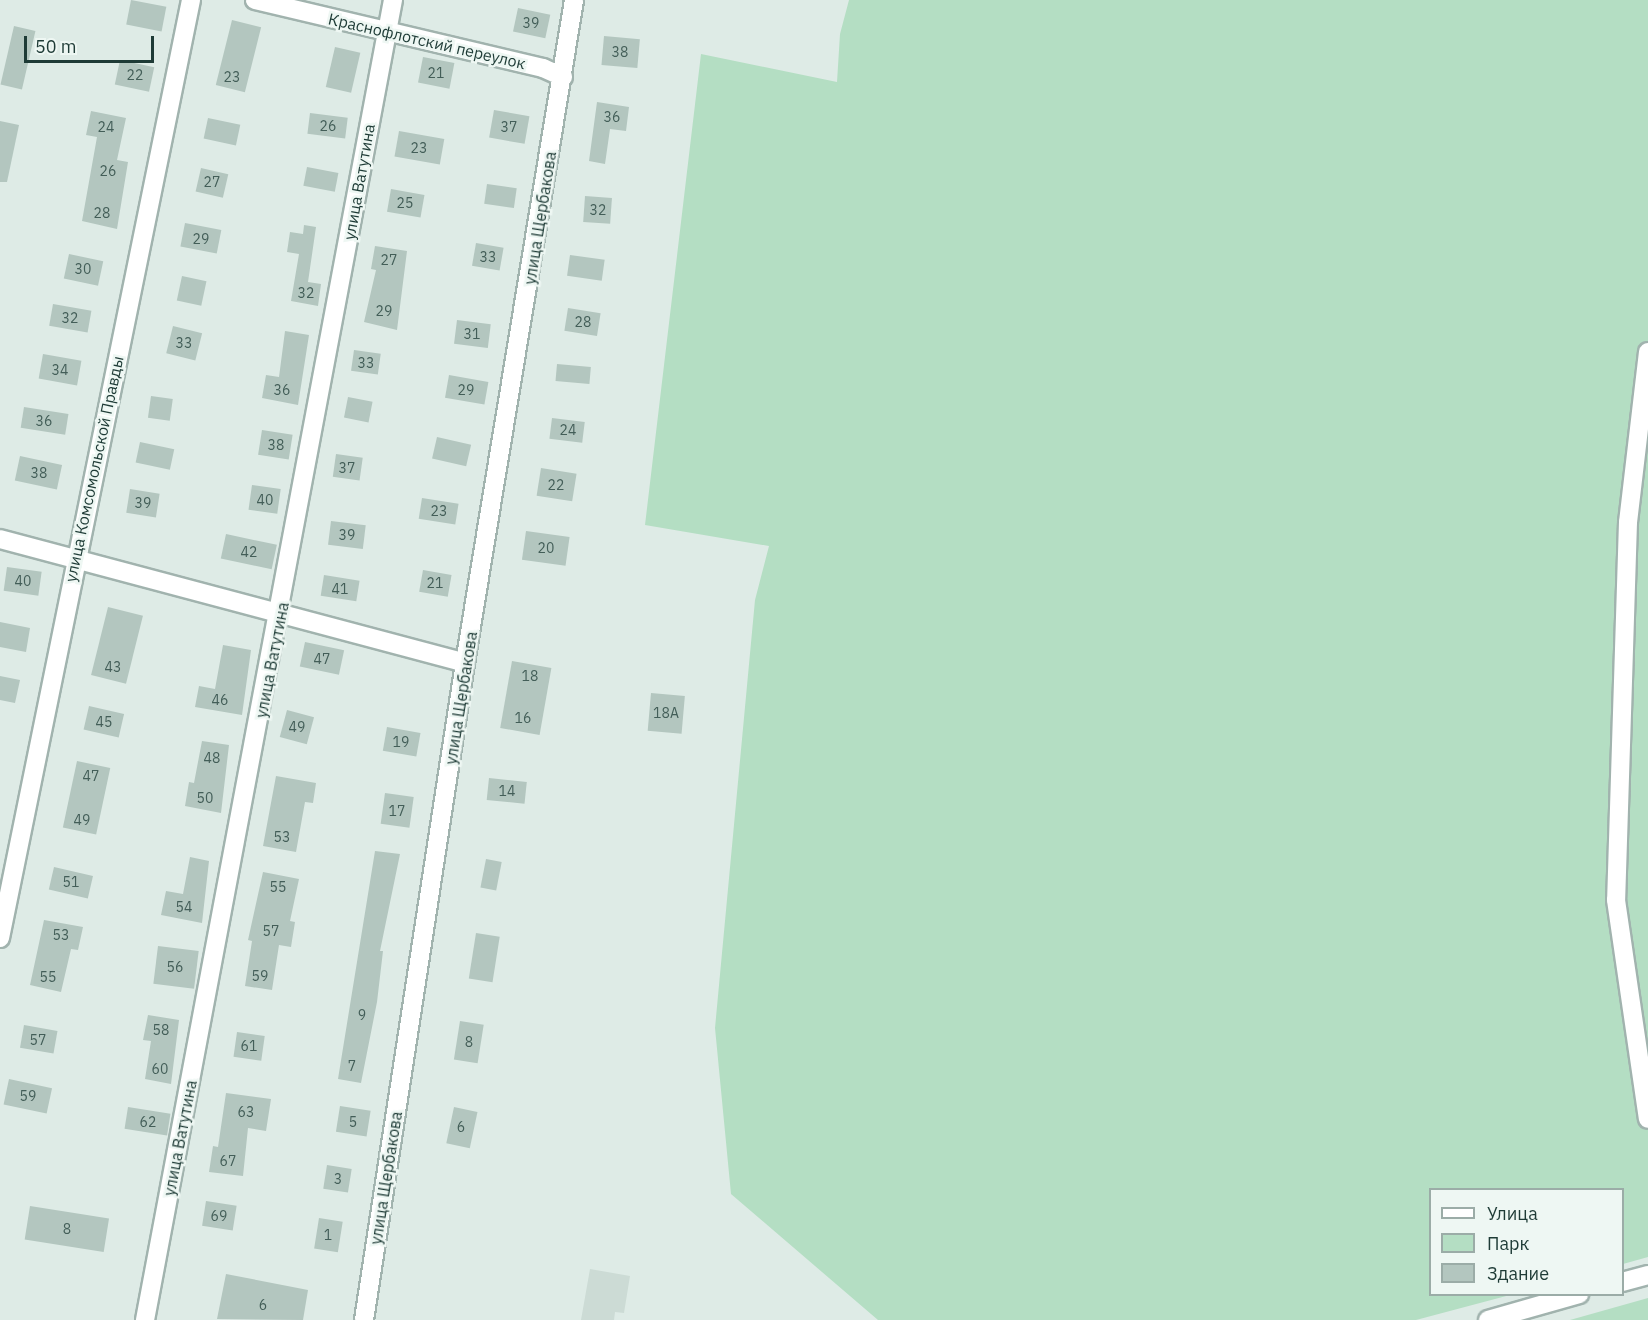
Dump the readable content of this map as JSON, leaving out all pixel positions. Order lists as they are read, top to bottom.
{
  "streets": {
    "street": [
      "Краснофлотский переулок",
      "улица Ватутина",
      "улица Щербакова",
      "улица Комсомольской Правды"
    ]
  },
  "crossings": [
    ["Краснофлотский переулок", "улица Ватутина"],
    ["Краснофлотский переулок", "улица Щербакова"]
  ],
  "house_numbers": [
    "39",
    "38",
    "21",
    "22",
    "23",
    "36",
    "26",
    "24",
    "37",
    "23",
    "26",
    "27",
    "25",
    "32",
    "28",
    "29",
    "33",
    "27",
    "30",
    "32",
    "29",
    "32",
    "28",
    "31",
    "33",
    "33",
    "34",
    "36",
    "29",
    "36",
    "24",
    "38",
    "37",
    "38",
    "22",
    "40",
    "39",
    "23",
    "39",
    "20",
    "42",
    "40",
    "21",
    "41",
    "47",
    "43",
    "18",
    "46",
    "18А",
    "16",
    "45",
    "49",
    "19",
    "48",
    "47",
    "14",
    "50",
    "17",
    "49",
    "53",
    "51",
    "55",
    "54",
    "57",
    "53",
    "56",
    "59",
    "55",
    "9",
    "58",
    "57",
    "8",
    "61",
    "7",
    "60",
    "59",
    "63",
    "62",
    "5",
    "6",
    "67",
    "3",
    "69",
    "8",
    "1",
    "6"
  ],
  "legend": ["Улица", "Парк", "Здание"],
  "scale_bar": "50 m"
}
